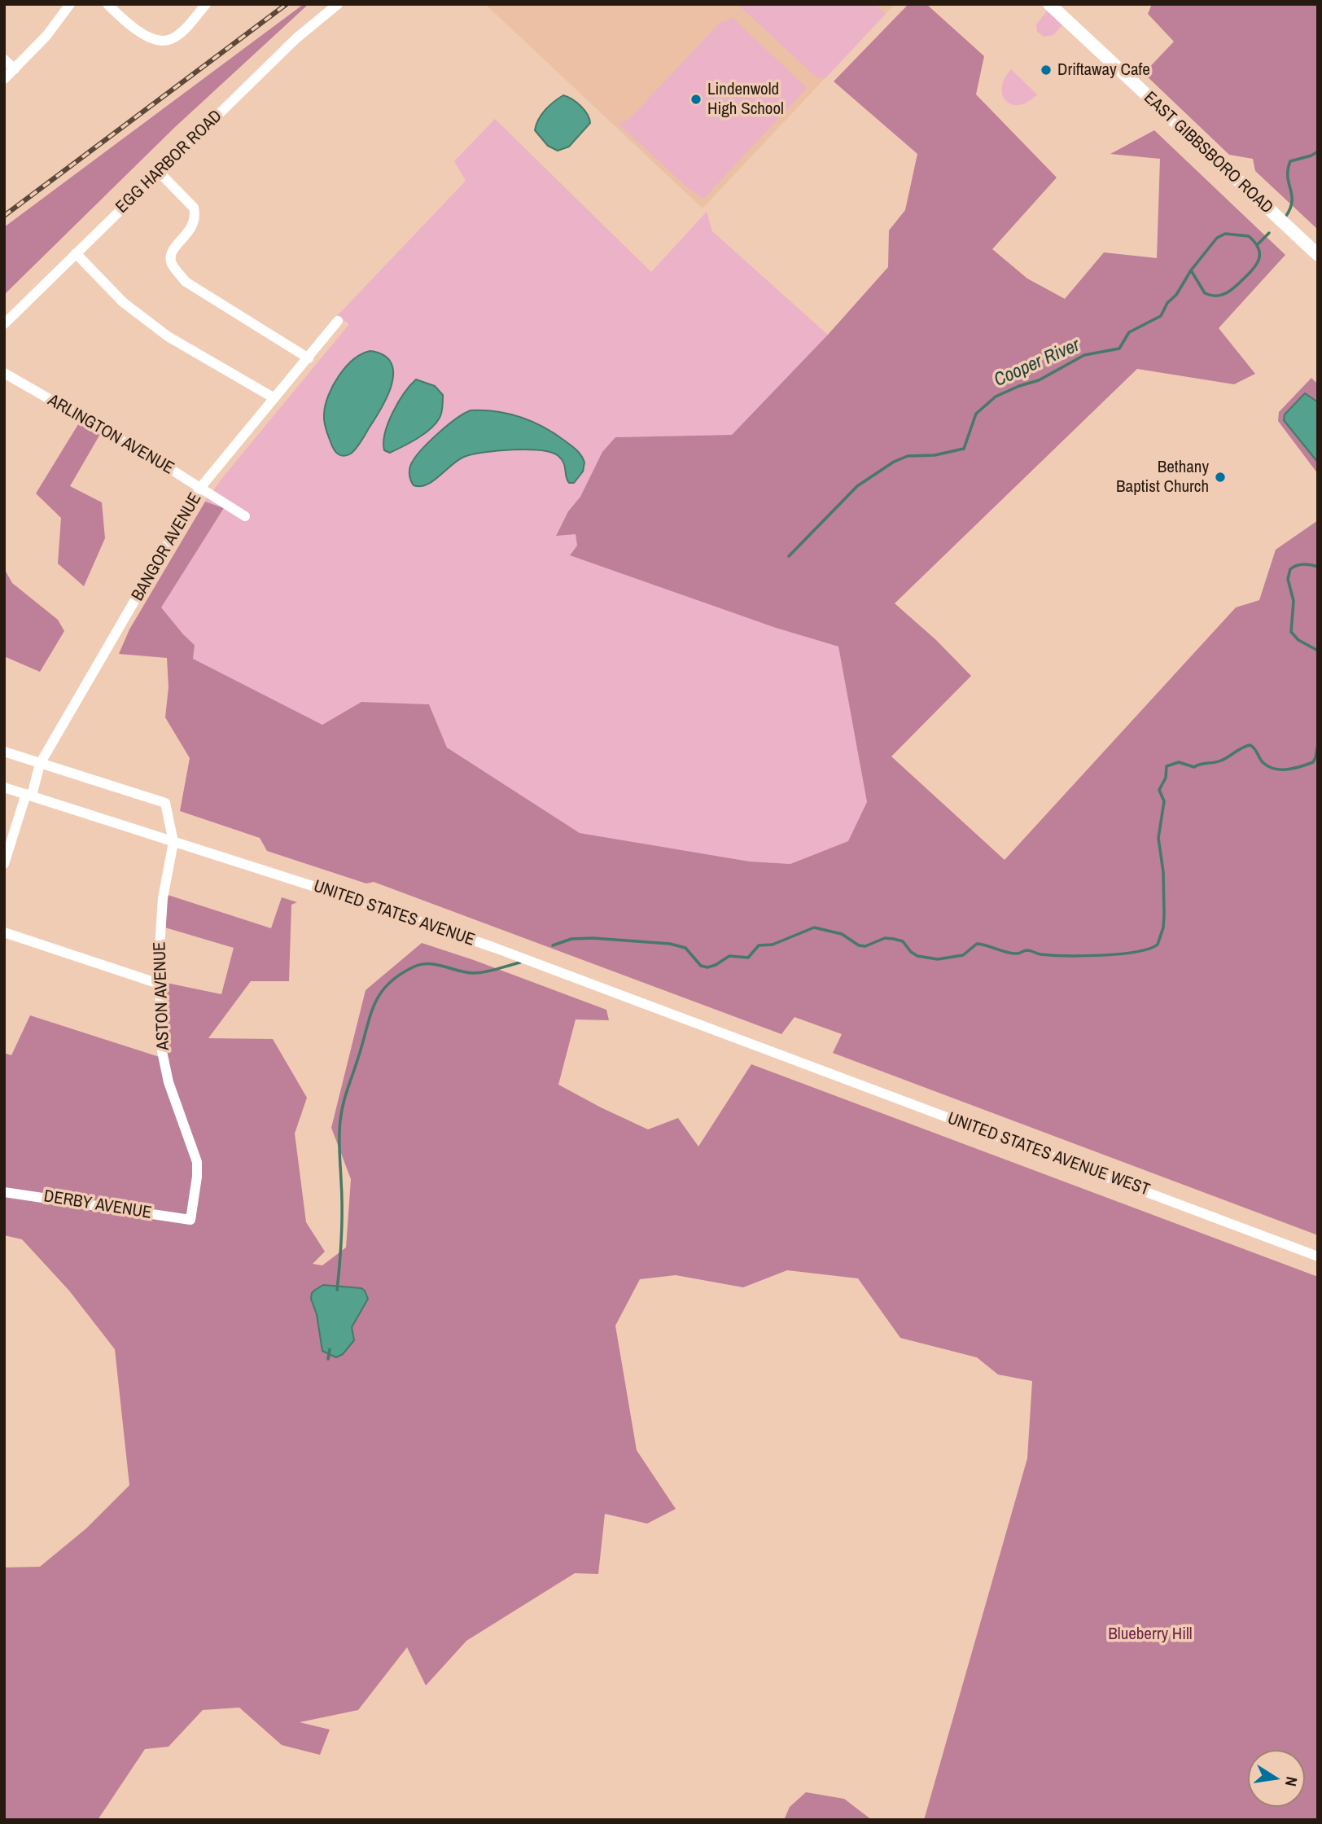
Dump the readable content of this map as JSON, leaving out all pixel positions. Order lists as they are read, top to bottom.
{
  "streets": {
    "main road": ["EAST GIBBSBORO ROAD"],
    "street": [
      "EGG HARBOR ROAD",
      "ARLINGTON AVENUE",
      "BANGOR AVENUE",
      "UNITED STATES AVENUE",
      "ASTON AVENUE",
      "UNITED STATES AVENUE WEST",
      "DERBY AVENUE"
    ]
  },
  "crossings": [
    ["ARLINGTON AVENUE", "BANGOR AVENUE"],
    ["BANGOR AVENUE", "UNITED STATES AVENUE"],
    ["BANGOR AVENUE", "ASTON AVENUE"],
    ["UNITED STATES AVENUE", "ASTON AVENUE"],
    ["UNITED STATES AVENUE", "UNITED STATES AVENUE WEST"],
    ["ASTON AVENUE", "DERBY AVENUE"]
  ],
  "water": ["Cooper River"],
  "parks": ["Blueberry Hill"],
  "places": ["Driftaway Cafe", "Lindenwold High School", "Bethany Baptist Church"],
  "north": "right"
}
